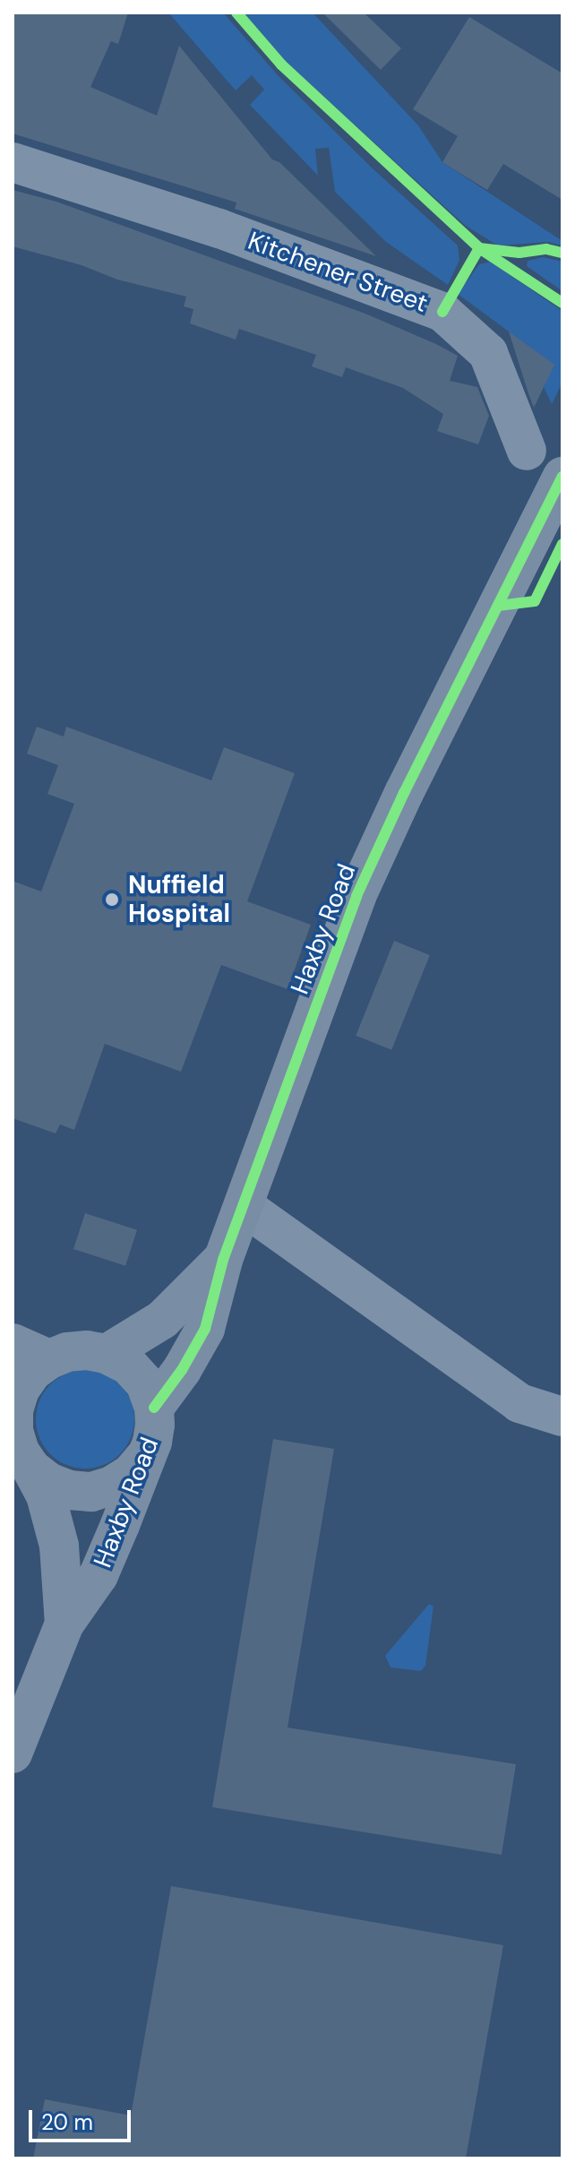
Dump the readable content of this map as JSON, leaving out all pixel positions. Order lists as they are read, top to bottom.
{
  "streets": {
    "street": ["Kitchener Street", "Haxby Road"]
  },
  "places": ["Nuffield Hospital"],
  "scale_bar": "20 m"
}
